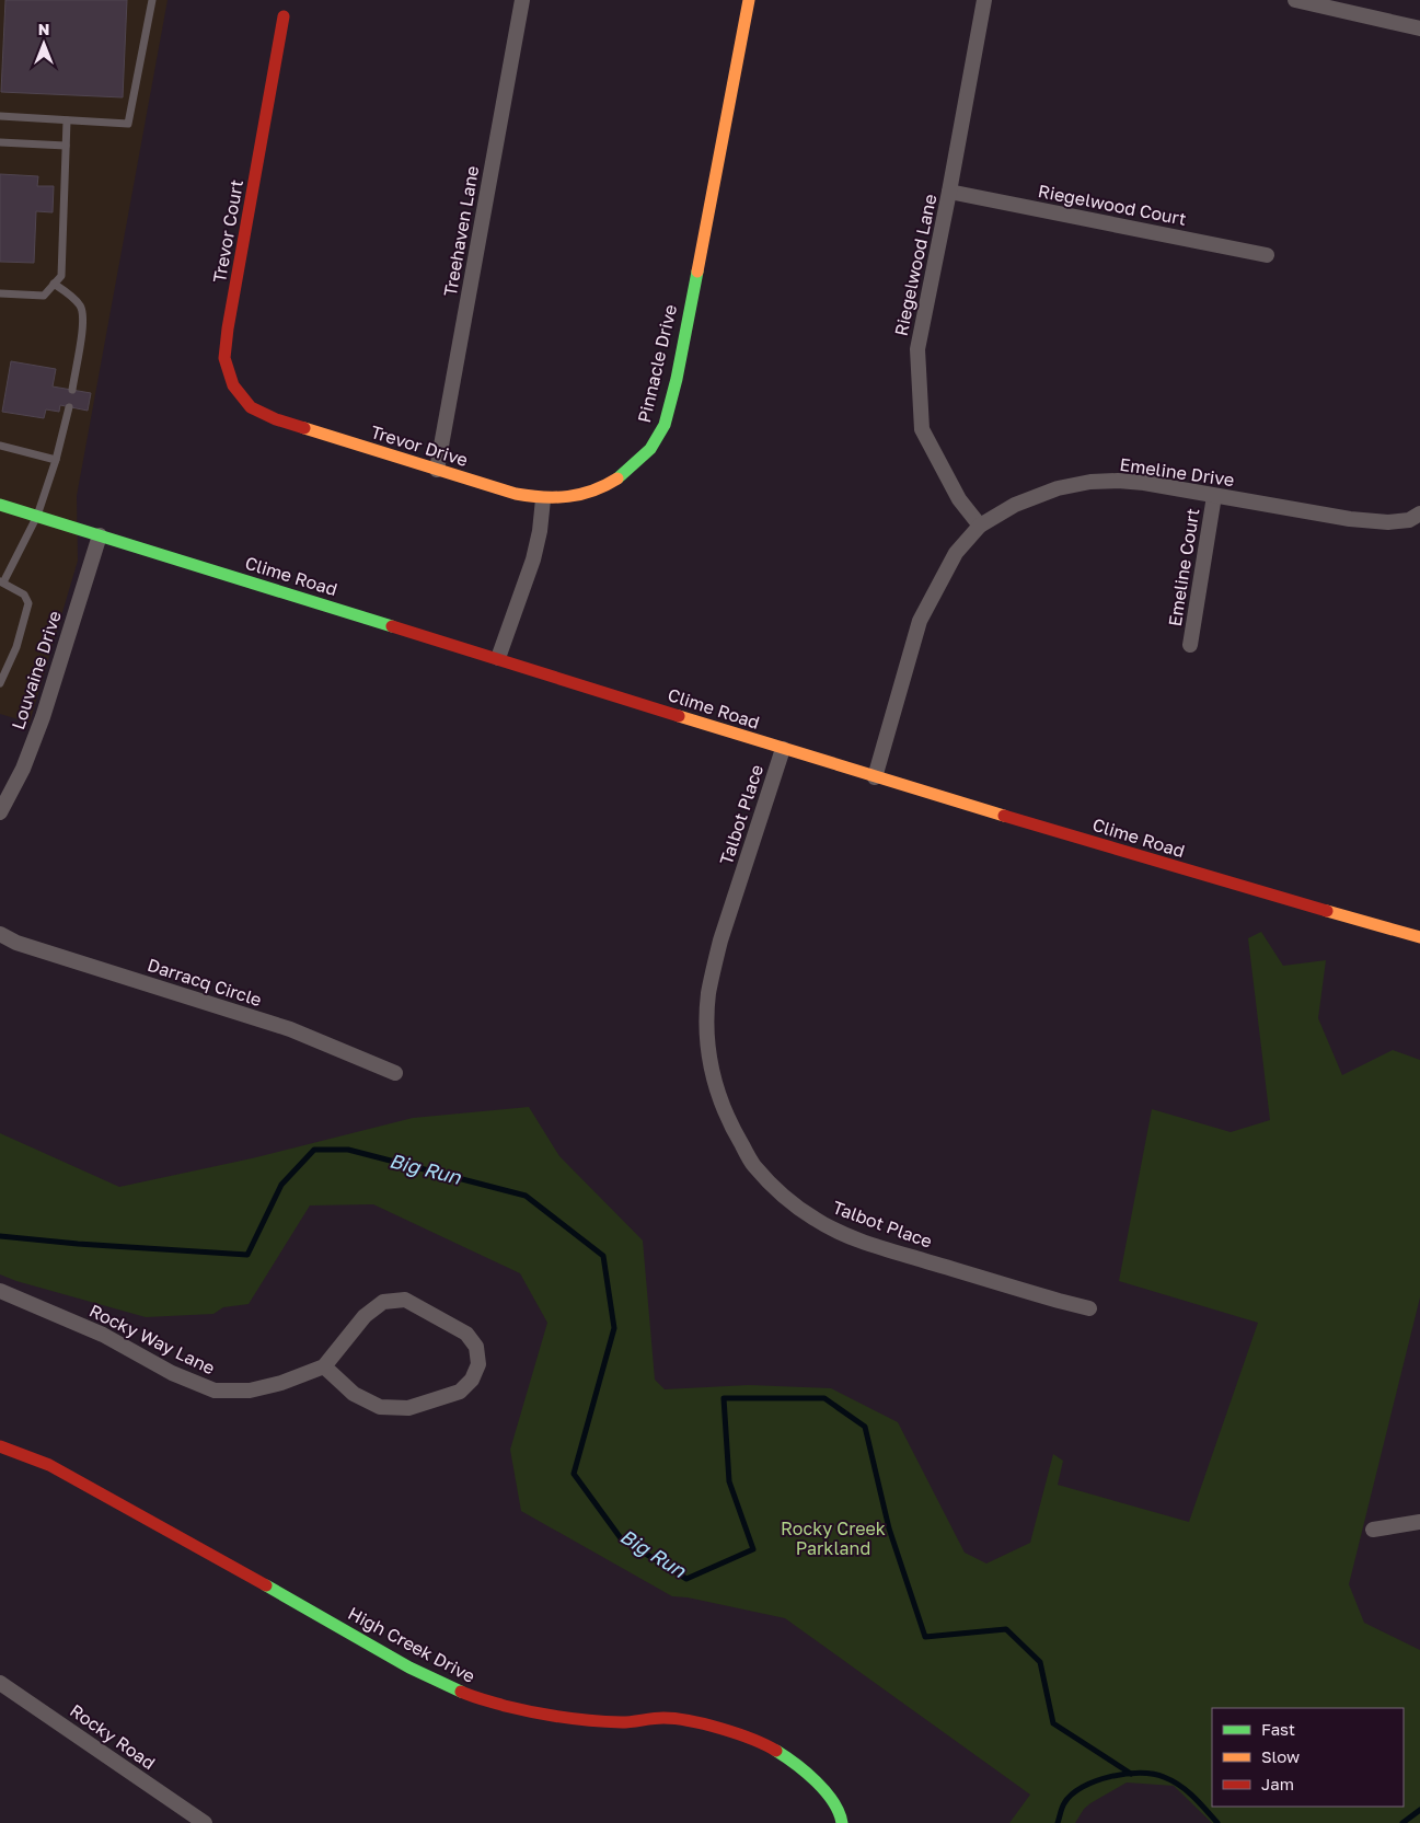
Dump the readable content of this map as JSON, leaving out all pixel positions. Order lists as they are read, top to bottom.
{
  "streets": {
    "street": [
      "Riegelwood Court",
      "Trevor Court",
      "Treehaven Lane",
      "Riegelwood Lane",
      "Pinnacle Drive",
      "Trevor Drive",
      "Emeline Drive",
      "Emeline Court",
      "Clime Road",
      "Louvaine Drive",
      "Talbot Place",
      "Darracq Circle",
      "Rocky Way Lane",
      "High Creek Drive",
      "Rocky Road"
    ]
  },
  "crossings": [
    ["Riegelwood Court", "Riegelwood Lane"],
    ["Trevor Court", "Trevor Drive"],
    ["Treehaven Lane", "Trevor Drive"],
    ["Riegelwood Lane", "Emeline Drive"],
    ["Pinnacle Drive", "Trevor Drive"],
    ["Emeline Drive", "Emeline Court"],
    ["Emeline Drive", "Clime Road"],
    ["Clime Road", "Louvaine Drive"],
    ["Clime Road", "Talbot Place"]
  ],
  "water": ["Big Run"],
  "parks": ["Rocky Creek Parkland"],
  "legend": ["Fast", "Slow", "Jam"],
  "north": "top"
}
